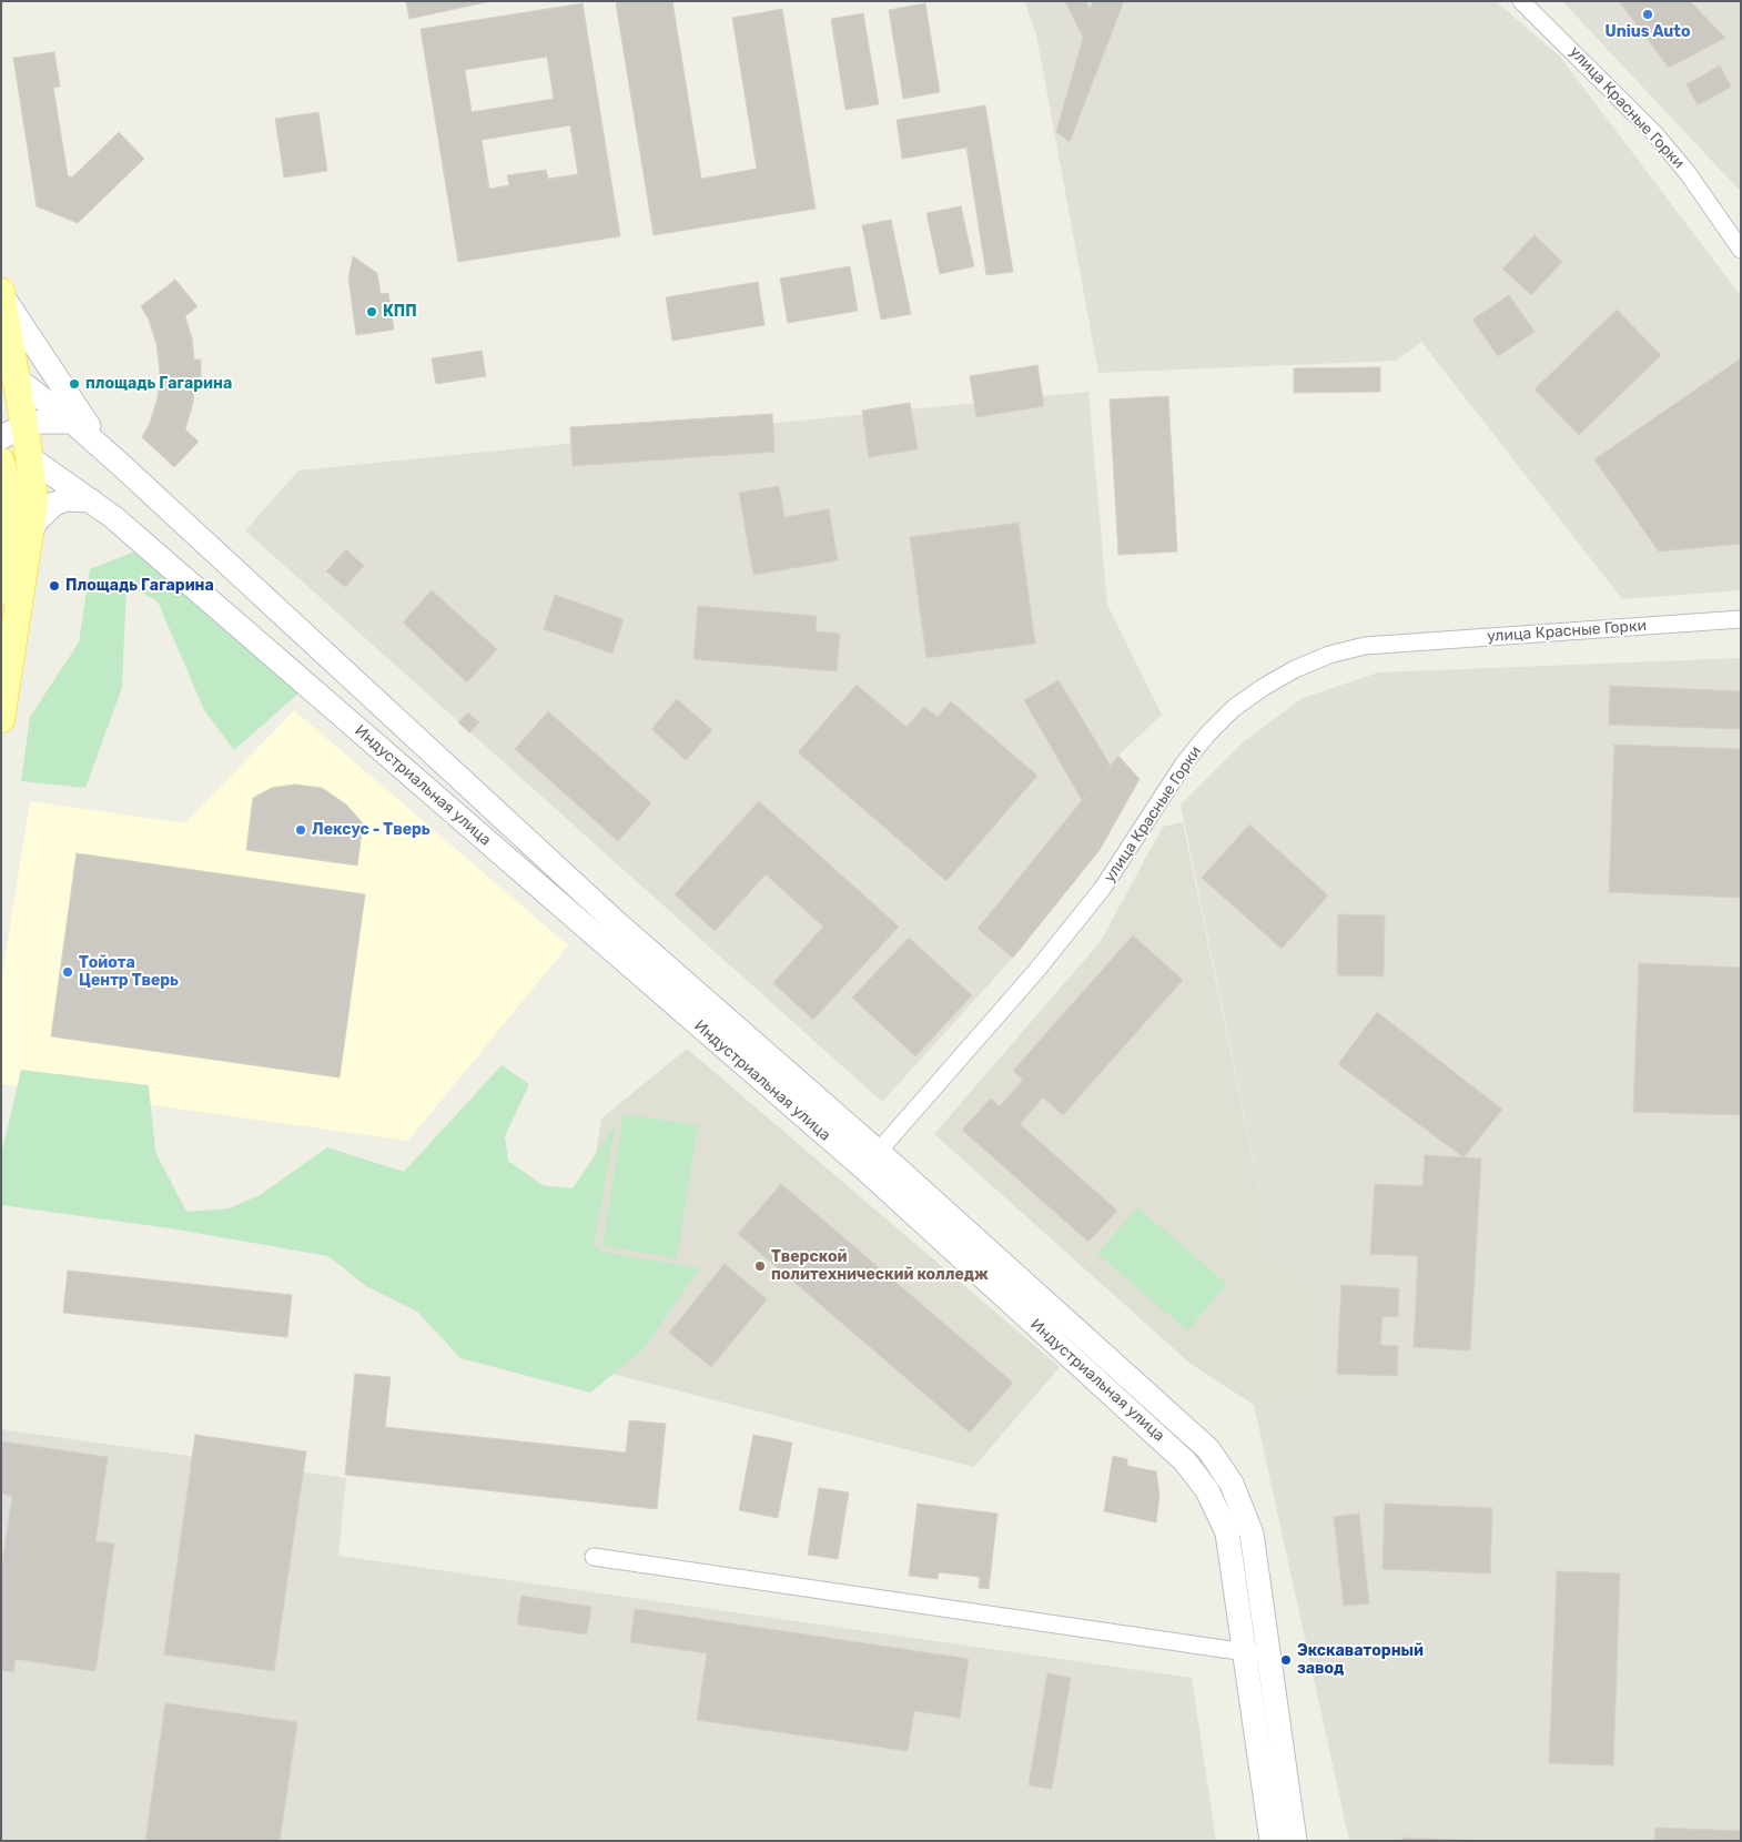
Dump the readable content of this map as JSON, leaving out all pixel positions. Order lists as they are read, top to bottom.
{
  "streets": {
    "street": ["улица Красные Горки", "Индустриальная улица"]
  },
  "crossings": [
    ["улица Красные Горки", "Индустриальная улица"]
  ],
  "places": [
    "Unius Auto",
    "КПП",
    "площадь Гагарина",
    "Площадь Гагарина",
    "Лексус - Тверь",
    "Тойота Центр Тверь",
    "Тверской политехнический колледж",
    "Экскаваторный завод"
  ]
}
